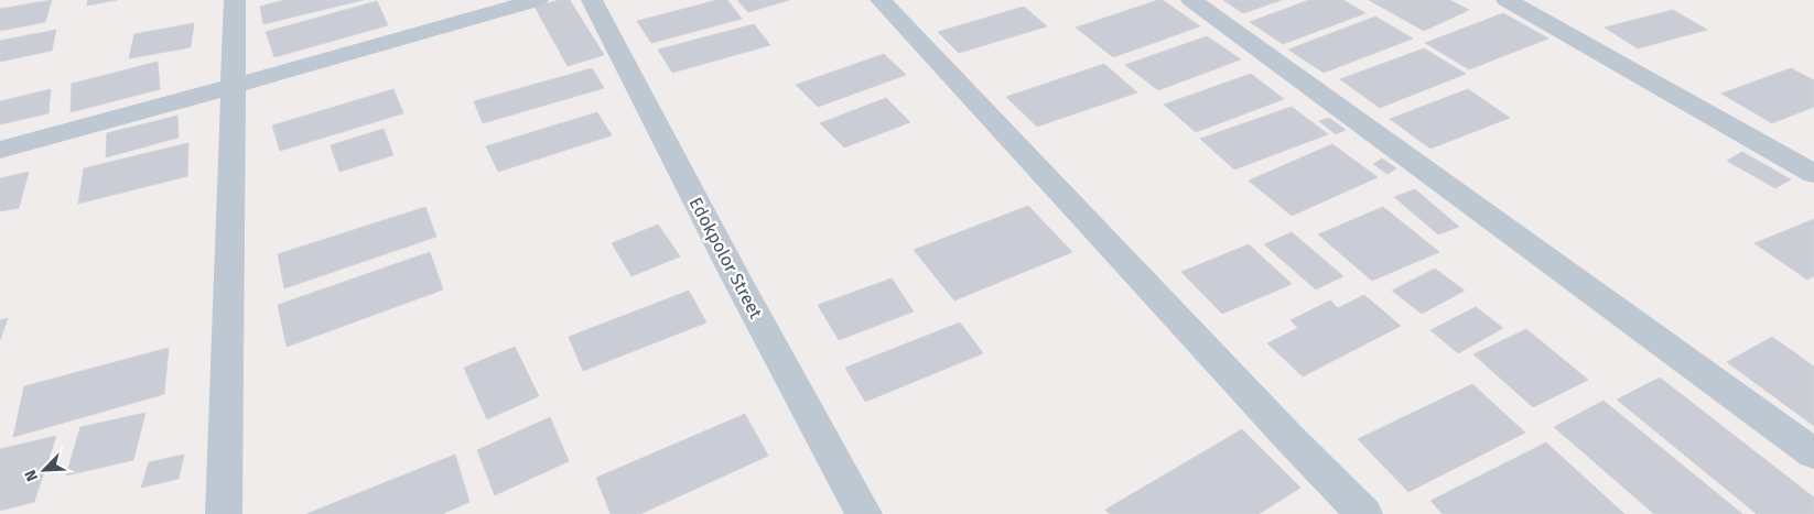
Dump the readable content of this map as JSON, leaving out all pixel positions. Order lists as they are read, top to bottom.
{
  "streets": {
    "street": ["Edokpolor Street"]
  },
  "north": "bottom left"
}
